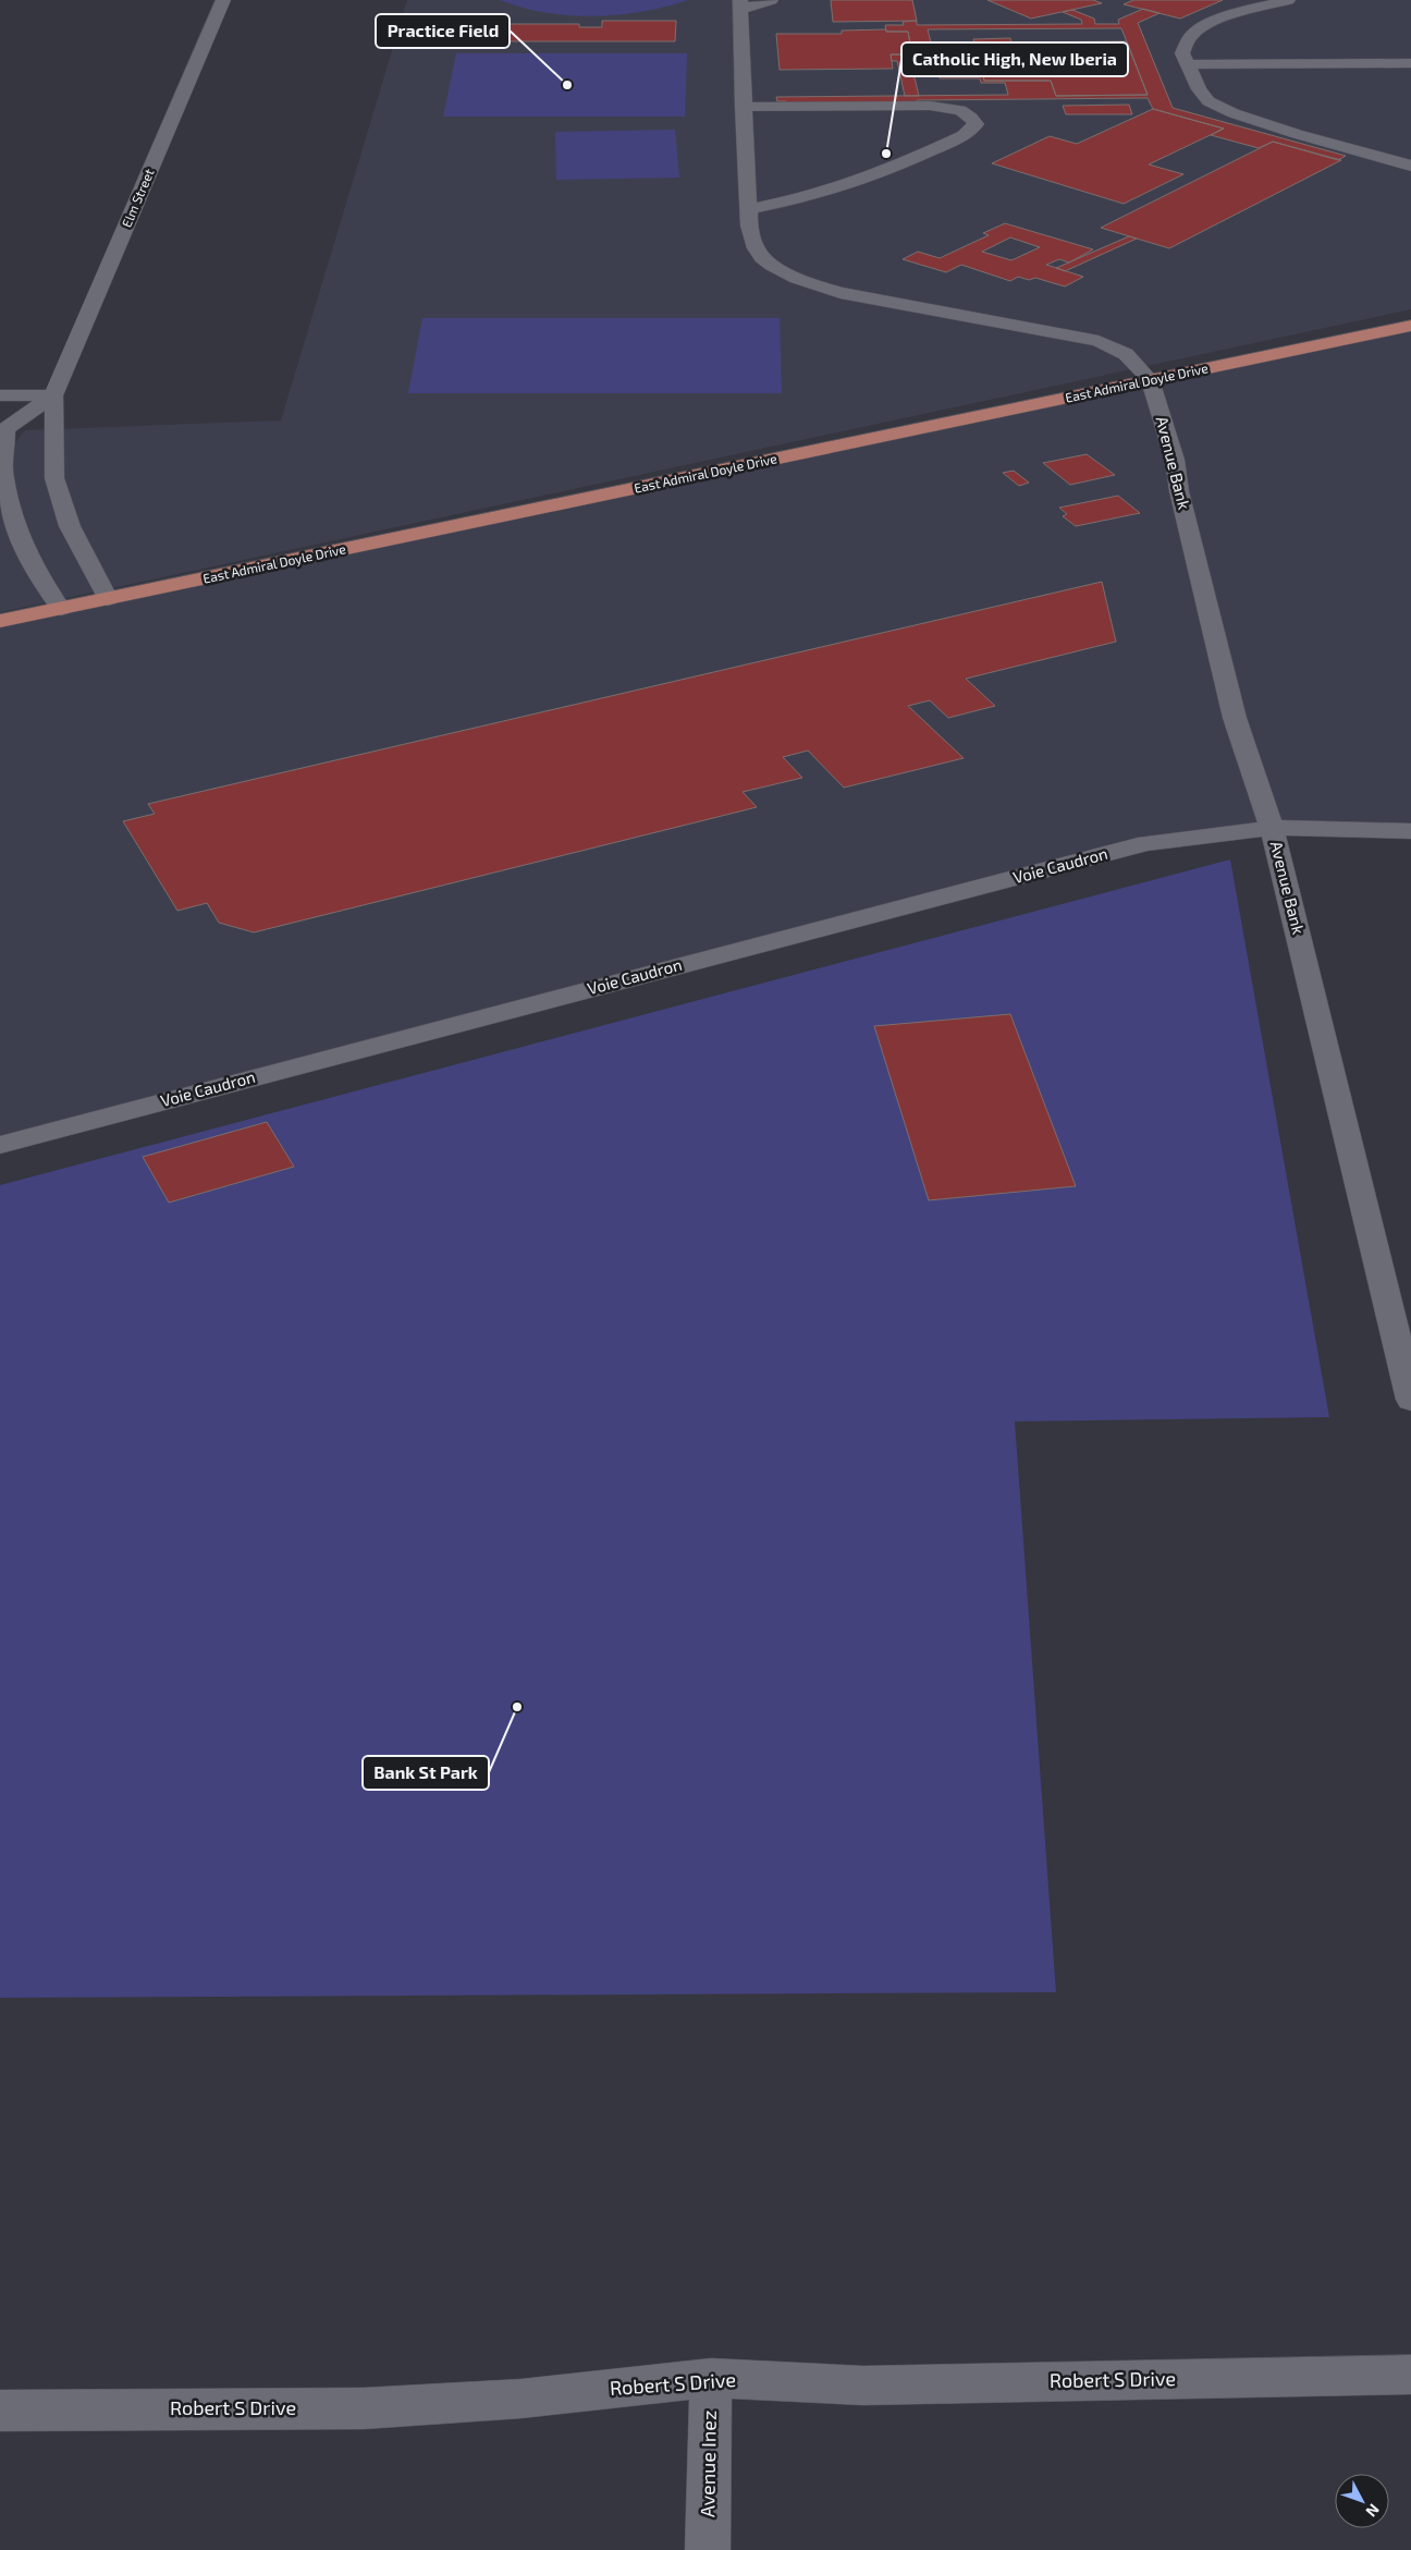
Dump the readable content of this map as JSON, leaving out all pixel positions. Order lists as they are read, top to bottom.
{
  "streets": {
    "main road": ["East Admiral Doyle Drive"],
    "street": [
      "Elm Street",
      "Avenue Bank",
      "Voie Caudron",
      "Robert S Drive",
      "Avenue Inez"
    ]
  },
  "crossings": [
    ["Elm Street", "East Admiral Doyle Drive"],
    ["East Admiral Doyle Drive", "Avenue Bank"],
    ["Avenue Bank", "Voie Caudron"],
    ["Robert S Drive", "Avenue Inez"]
  ],
  "places": ["Practice Field", "Catholic High, New Iberia", "Bank St Park"],
  "north": "bottom right"
}
